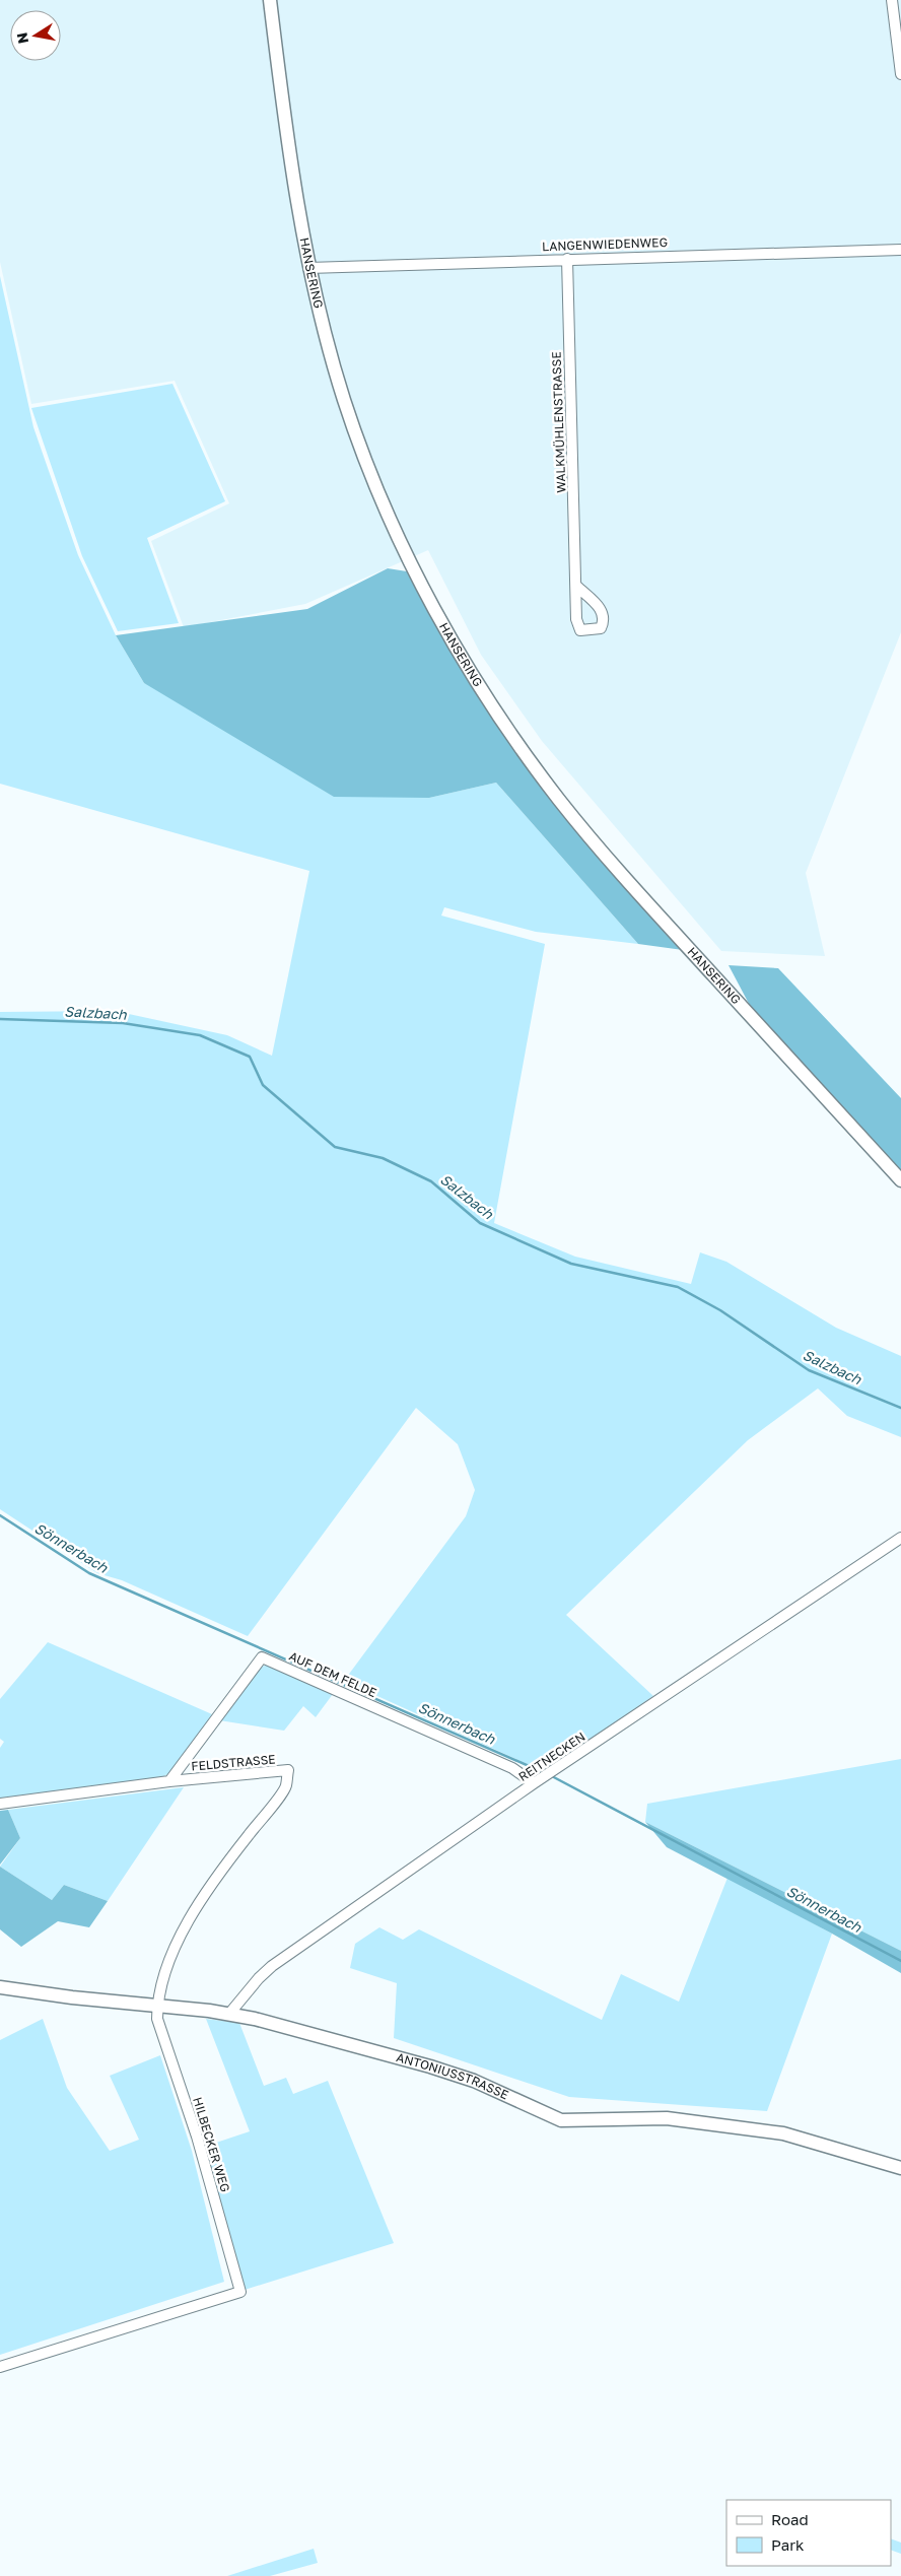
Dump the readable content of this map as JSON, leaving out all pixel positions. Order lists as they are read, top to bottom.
{
  "streets": {
    "street": [
      "LANGENWIEDENWEG",
      "HANSERING",
      "WALKMÜHLENSTRASSE",
      "AUF DEM FELDE",
      "REITNECKEN",
      "FELDSTRASSE",
      "ANTONIUSSTRASSE",
      "HILBECKER WEG"
    ]
  },
  "crossings": [
    ["LANGENWIEDENWEG", "HANSERING"],
    ["LANGENWIEDENWEG", "WALKMÜHLENSTRASSE"],
    ["AUF DEM FELDE", "REITNECKEN"],
    ["AUF DEM FELDE", "FELDSTRASSE"],
    ["REITNECKEN", "ANTONIUSSTRASSE"],
    ["FELDSTRASSE", "ANTONIUSSTRASSE"],
    ["FELDSTRASSE", "HILBECKER WEG"],
    ["ANTONIUSSTRASSE", "HILBECKER WEG"]
  ],
  "water": ["Salzbach", "Sönnerbach"],
  "legend": ["Road", "Park"],
  "north": "left"
}
